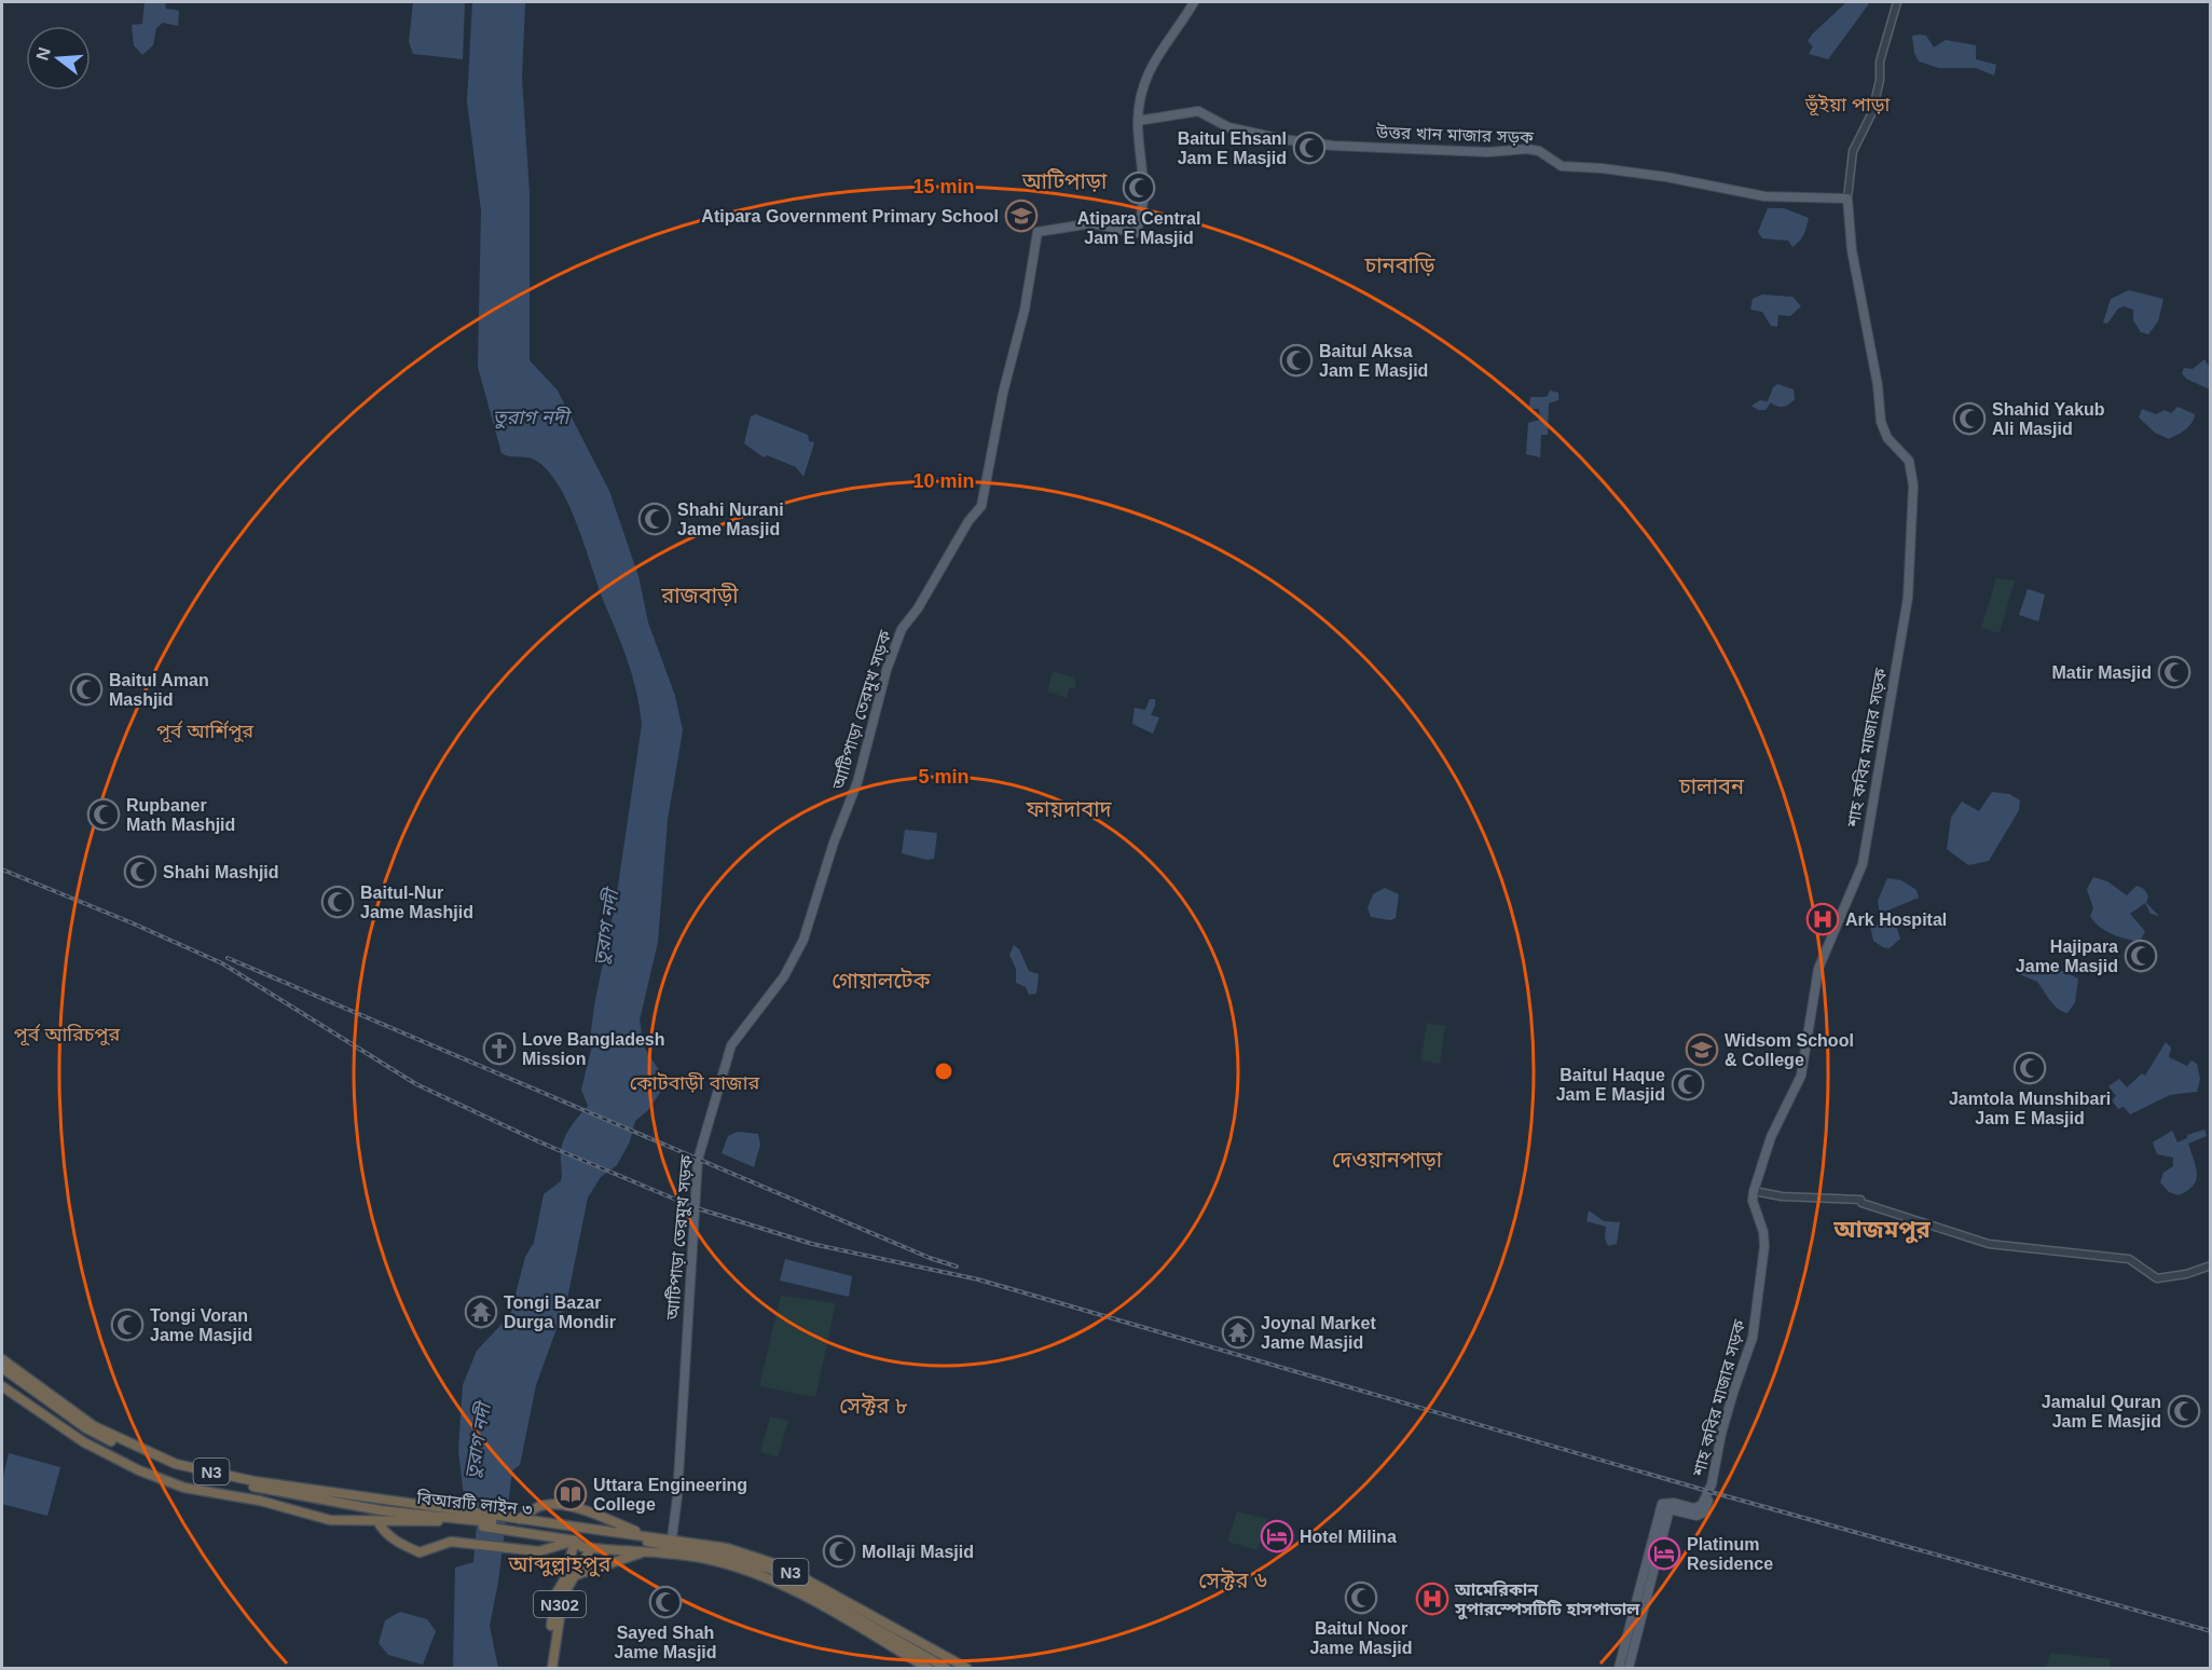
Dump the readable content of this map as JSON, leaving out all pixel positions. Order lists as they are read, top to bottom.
{
  "streets": {
    "highway": ["N3", "বিআরটি লাইন ৩", "N302"],
    "main road": ["উত্তর খান মাজার সড়ক", "আটিপাড়া তেরমুখ সড়ক", "শাহ কবির মাজার সড়ক"]
  },
  "crossings": [
    ["উত্তর খান মাজার সড়ক", "আটিপাড়া তেরমুখ সড়ক"],
    ["উত্তর খান মাজার সড়ক", "শাহ কবির মাজার সড়ক"],
    ["আটিপাড়া তেরমুখ সড়ক", "N3"],
    ["N3", "বিআরটি লাইন ৩"],
    ["N3", "N302"]
  ],
  "districts": [
    "ভূঁইয়া পাড়া",
    "আটিপাড়া",
    "চানবাড়ি",
    "রাজবাড়ী",
    "পূর্ব আর্শিপুর",
    "চালাবন",
    "ফায়দাবাদ",
    "গোয়ালটেক",
    "পূর্ব আরিচপুর",
    "কোটবাড়ী বাজার",
    "দেওয়ানপাড়া",
    "আজমপুর",
    "সেক্টর ৮",
    "আব্দুল্লাহপুর",
    "সেক্টর ৬"
  ],
  "water": ["তুরাগ নদী"],
  "places": {
    "mosque": [
      "Baitul Ehsanl Jam E Masjid",
      "Atipara Central Jam E Masjid",
      "Baitul Aksa Jam E Masjid",
      "Shahid Yakub Ali Masjid",
      "Shahi Nurani Jame Masjid",
      "Matir Masjid",
      "Baitul Aman Mashjid",
      "Rupbaner Math Mashjid",
      "Shahi Mashjid",
      "Baitul-Nur Jame Mashjid",
      "Hajipara Jame Masjid",
      "Jamtola Munshibari Jam E Masjid",
      "Baitul Haque Jam E Masjid",
      "Tongi Voran Jame Masjid",
      "Jamalul Quran Jam E Masjid",
      "Mollaji Masjid",
      "Baitul Noor Jame Masjid",
      "Sayed Shah Jame Masjid"
    ],
    "school or university": ["Atipara Government Primary School", "Widsom School & College"],
    "hospital": ["Ark Hospital", "আমেরিকান সুপারস্পেসটিটি হাসপাতাল"],
    "church": ["Love Bangladesh Mission"],
    "temple": ["Tongi Bazar Durga Mondir", "Joynal Market Jame Masjid"],
    "library": ["Uttara Engineering College"],
    "hotel": ["Hotel Milina", "Platinum Residence"]
  },
  "north": "left",
  "rings": ["15 min", "10 min", "5 min"]
}
